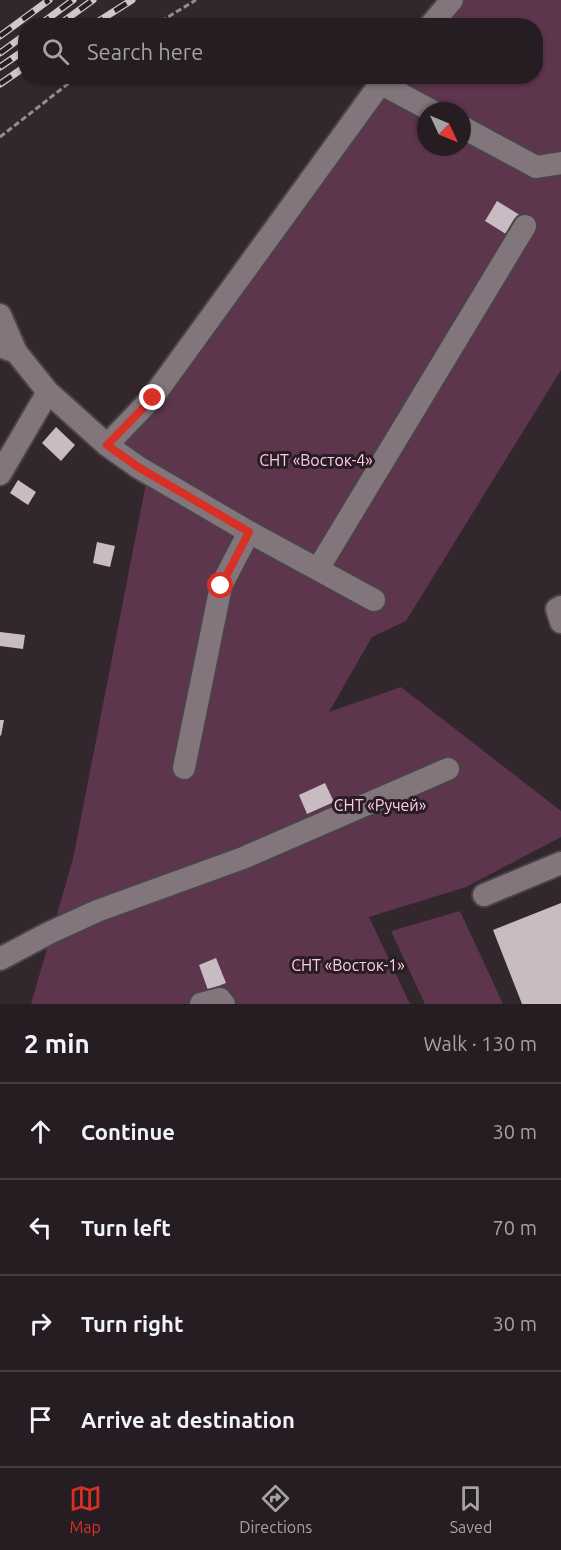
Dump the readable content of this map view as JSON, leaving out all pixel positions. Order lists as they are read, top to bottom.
{
  "parks": ["СНТ «Восток-4»", "СНТ «Ручей»", "СНТ «Восток-1»"],
  "north": "bottom right",
  "page": {
    "search": "Search here",
    "heading": ["2 min", "Walk · 130 m"],
    "list": [
      ["Continue", "30 m"],
      ["Turn left", "70 m"],
      ["Turn right", "30 m"],
      "Arrive at destination"
    ],
    "nav": ["Map", "Directions", "Saved"]
  }
}
